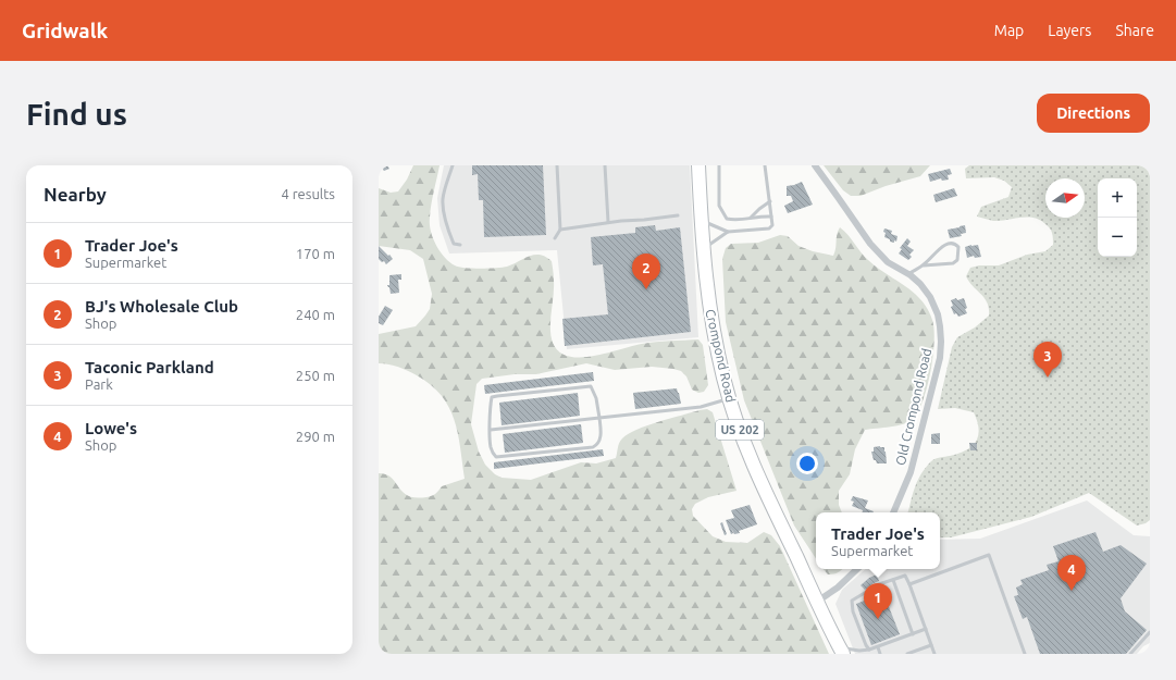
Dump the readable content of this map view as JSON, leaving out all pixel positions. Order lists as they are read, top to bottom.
{
  "streets": {
    "highway": ["Crompond Road", "US 202"],
    "street": ["Old Crompond Road"]
  },
  "north": "right",
  "page": {
    "header": "Gridwalk",
    "nav": ["Map", "Layers", "Share"],
    "buttons": "Directions",
    "title": "Find us",
    "heading": ["Nearby", "4 results"],
    "map_buttons": ["+", "−"],
    "list": [
      {
        "mark": "1",
        "name": "Trader Joe's",
        "note": "Supermarket",
        "value": "170 m"
      },
      {
        "mark": "2",
        "name": "BJ's Wholesale Club",
        "note": "Shop",
        "value": "240 m"
      },
      {
        "mark": "3",
        "name": "Taconic Parkland",
        "note": "Park",
        "value": "250 m"
      },
      {
        "mark": "4",
        "name": "Lowe's",
        "note": "Shop",
        "value": "290 m"
      }
    ],
    "pins": [
      "2",
      "3",
      "4",
      "1"
    ],
    "popup": ["Trader Joe's", "Supermarket"]
  }
}
